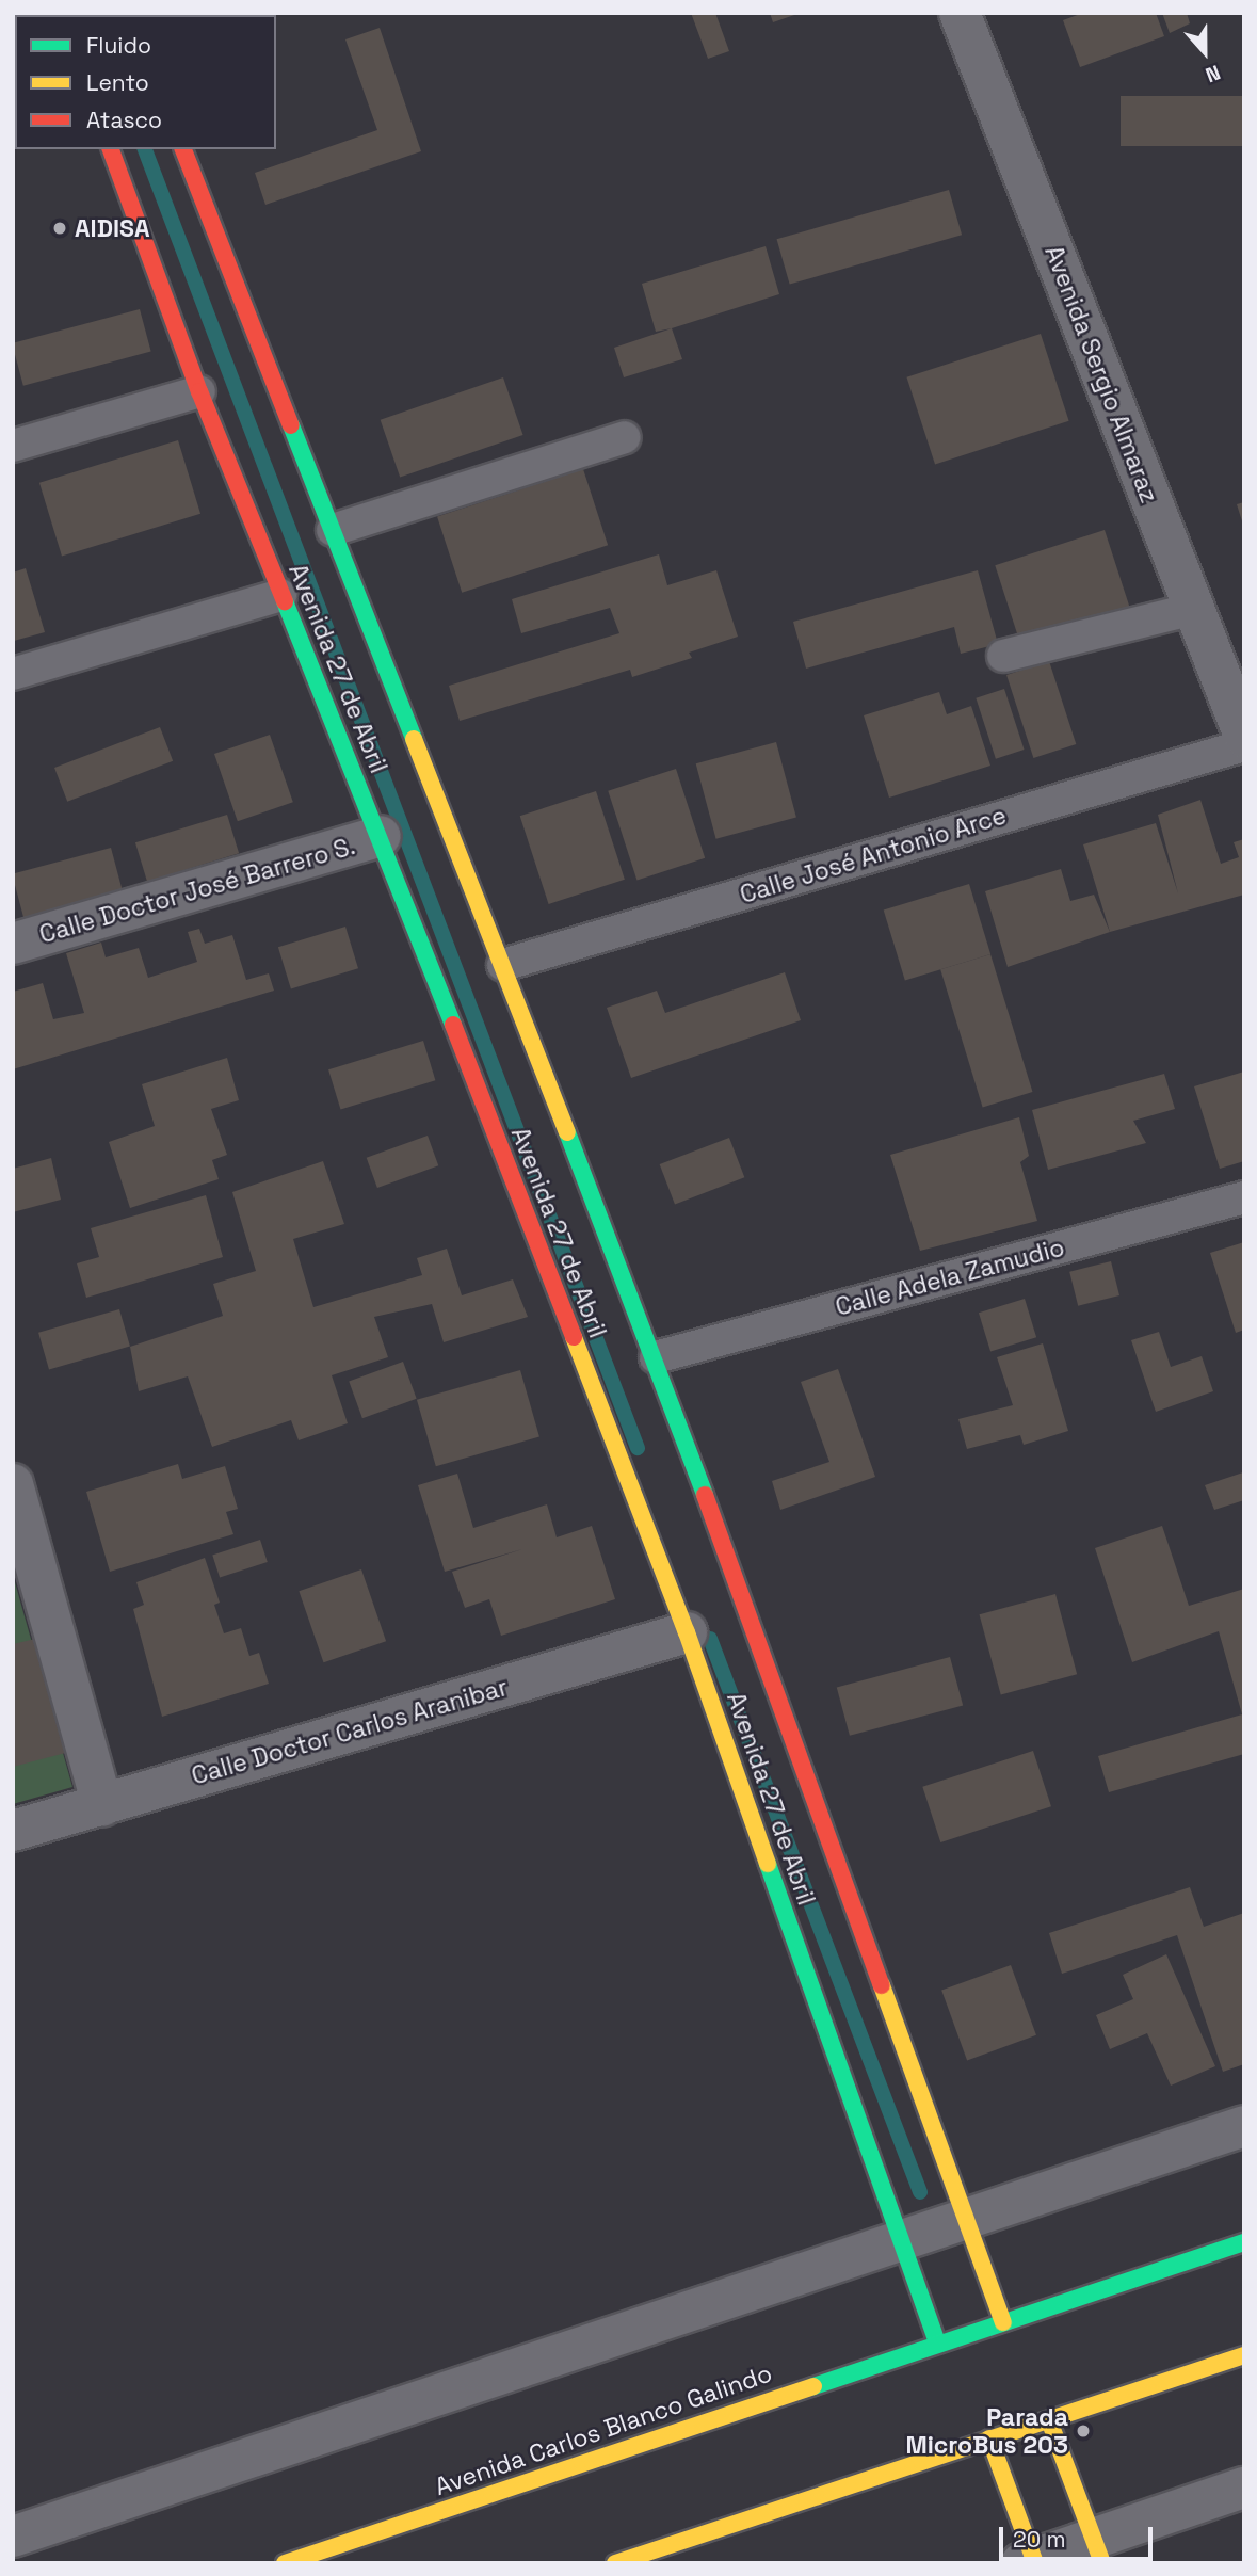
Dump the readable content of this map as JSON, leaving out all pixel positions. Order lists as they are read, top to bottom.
{
  "streets": {
    "main road": ["Avenida 27 de Abril", "Avenida Carlos Blanco Galindo"],
    "street": ["Avenida Sergio Almaraz", "Calle Doctor José Barrero S.", "Calle Doctor Carlos Aranibar"],
    "lane": ["Calle José Antonio Arce", "Calle Adela Zamudio"]
  },
  "crossings": [
    ["Avenida 27 de Abril", "Calle José Antonio Arce"],
    ["Avenida 27 de Abril", "Calle Doctor José Barrero S."],
    ["Avenida 27 de Abril", "Calle Adela Zamudio"],
    ["Avenida 27 de Abril", "Calle Doctor Carlos Aranibar"],
    ["Avenida 27 de Abril", "Avenida Carlos Blanco Galindo"]
  ],
  "places": ["AIDISA", "Parada MicroBus 203"],
  "legend": ["Fluido", "Lento", "Atasco"],
  "scale_bar": "20 m",
  "north": "bottom"
}
